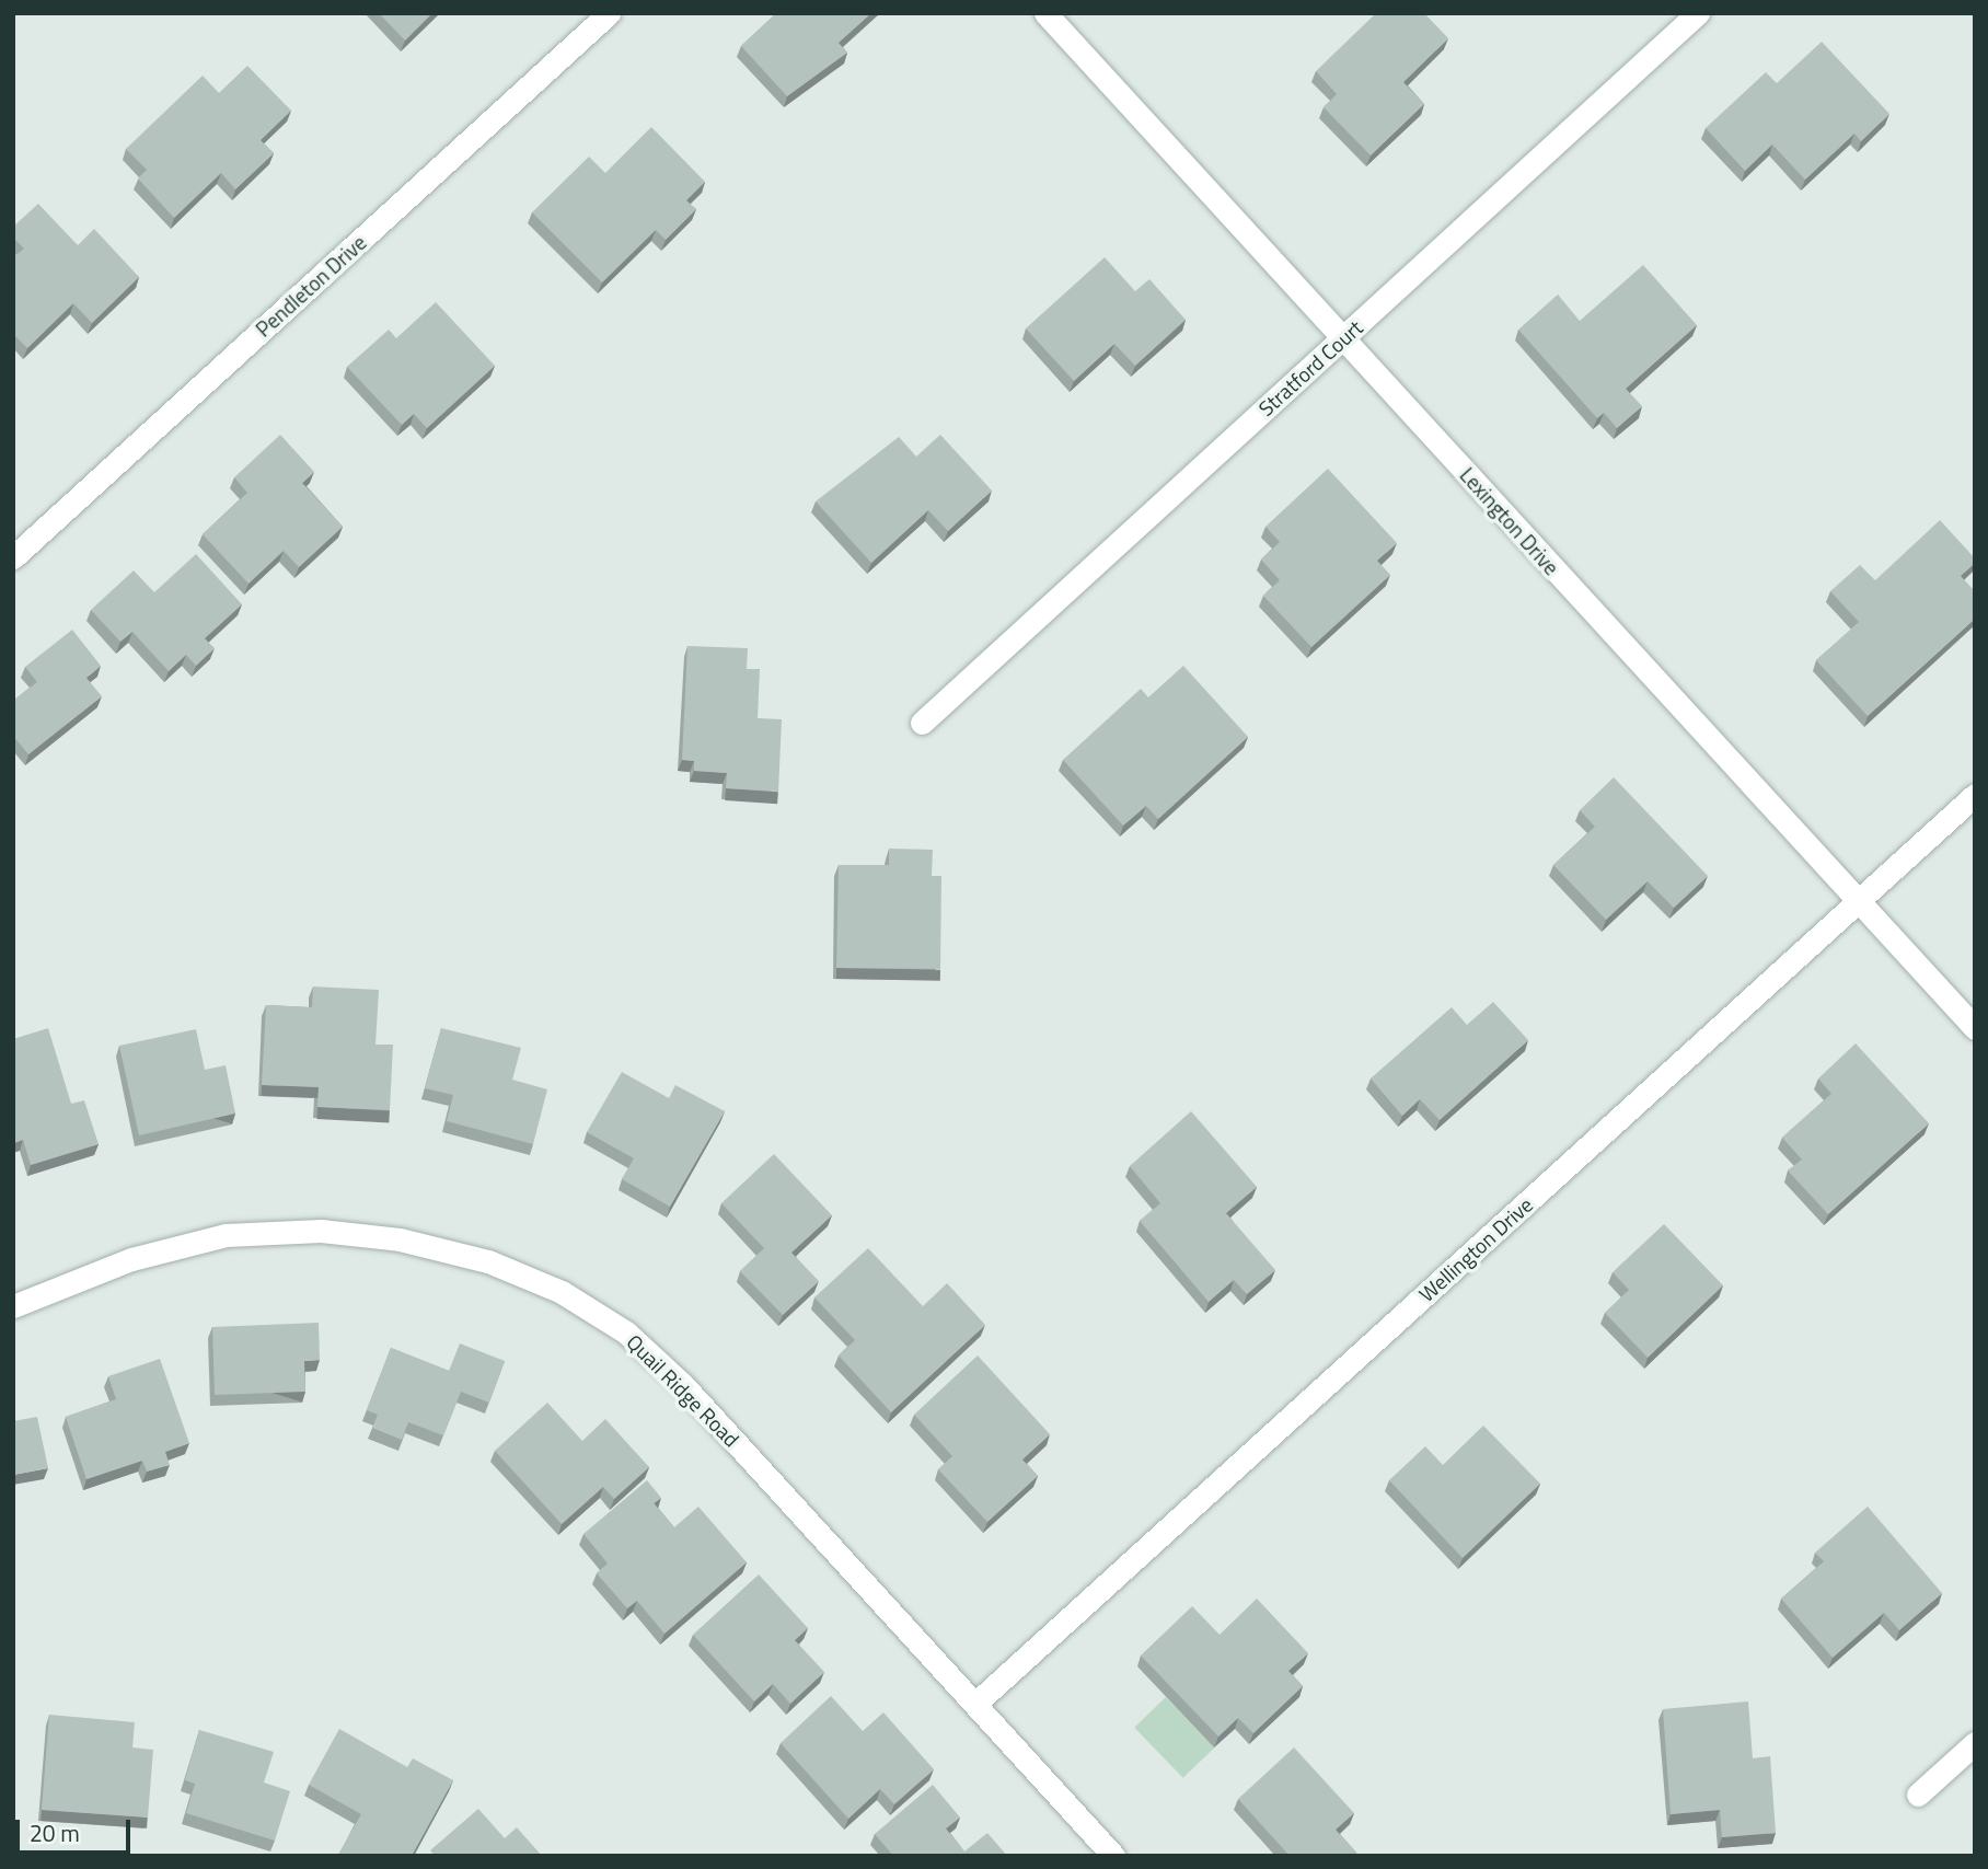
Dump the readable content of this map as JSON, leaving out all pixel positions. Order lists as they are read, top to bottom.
{
  "streets": {
    "street": [
      "Pendleton Drive",
      "Stratford Court",
      "Lexington Drive",
      "Wellington Drive",
      "Quail Ridge Road"
    ]
  },
  "crossings": [
    ["Stratford Court", "Lexington Drive"],
    ["Lexington Drive", "Wellington Drive"],
    ["Wellington Drive", "Quail Ridge Road"]
  ],
  "scale_bar": "20 m"
}
